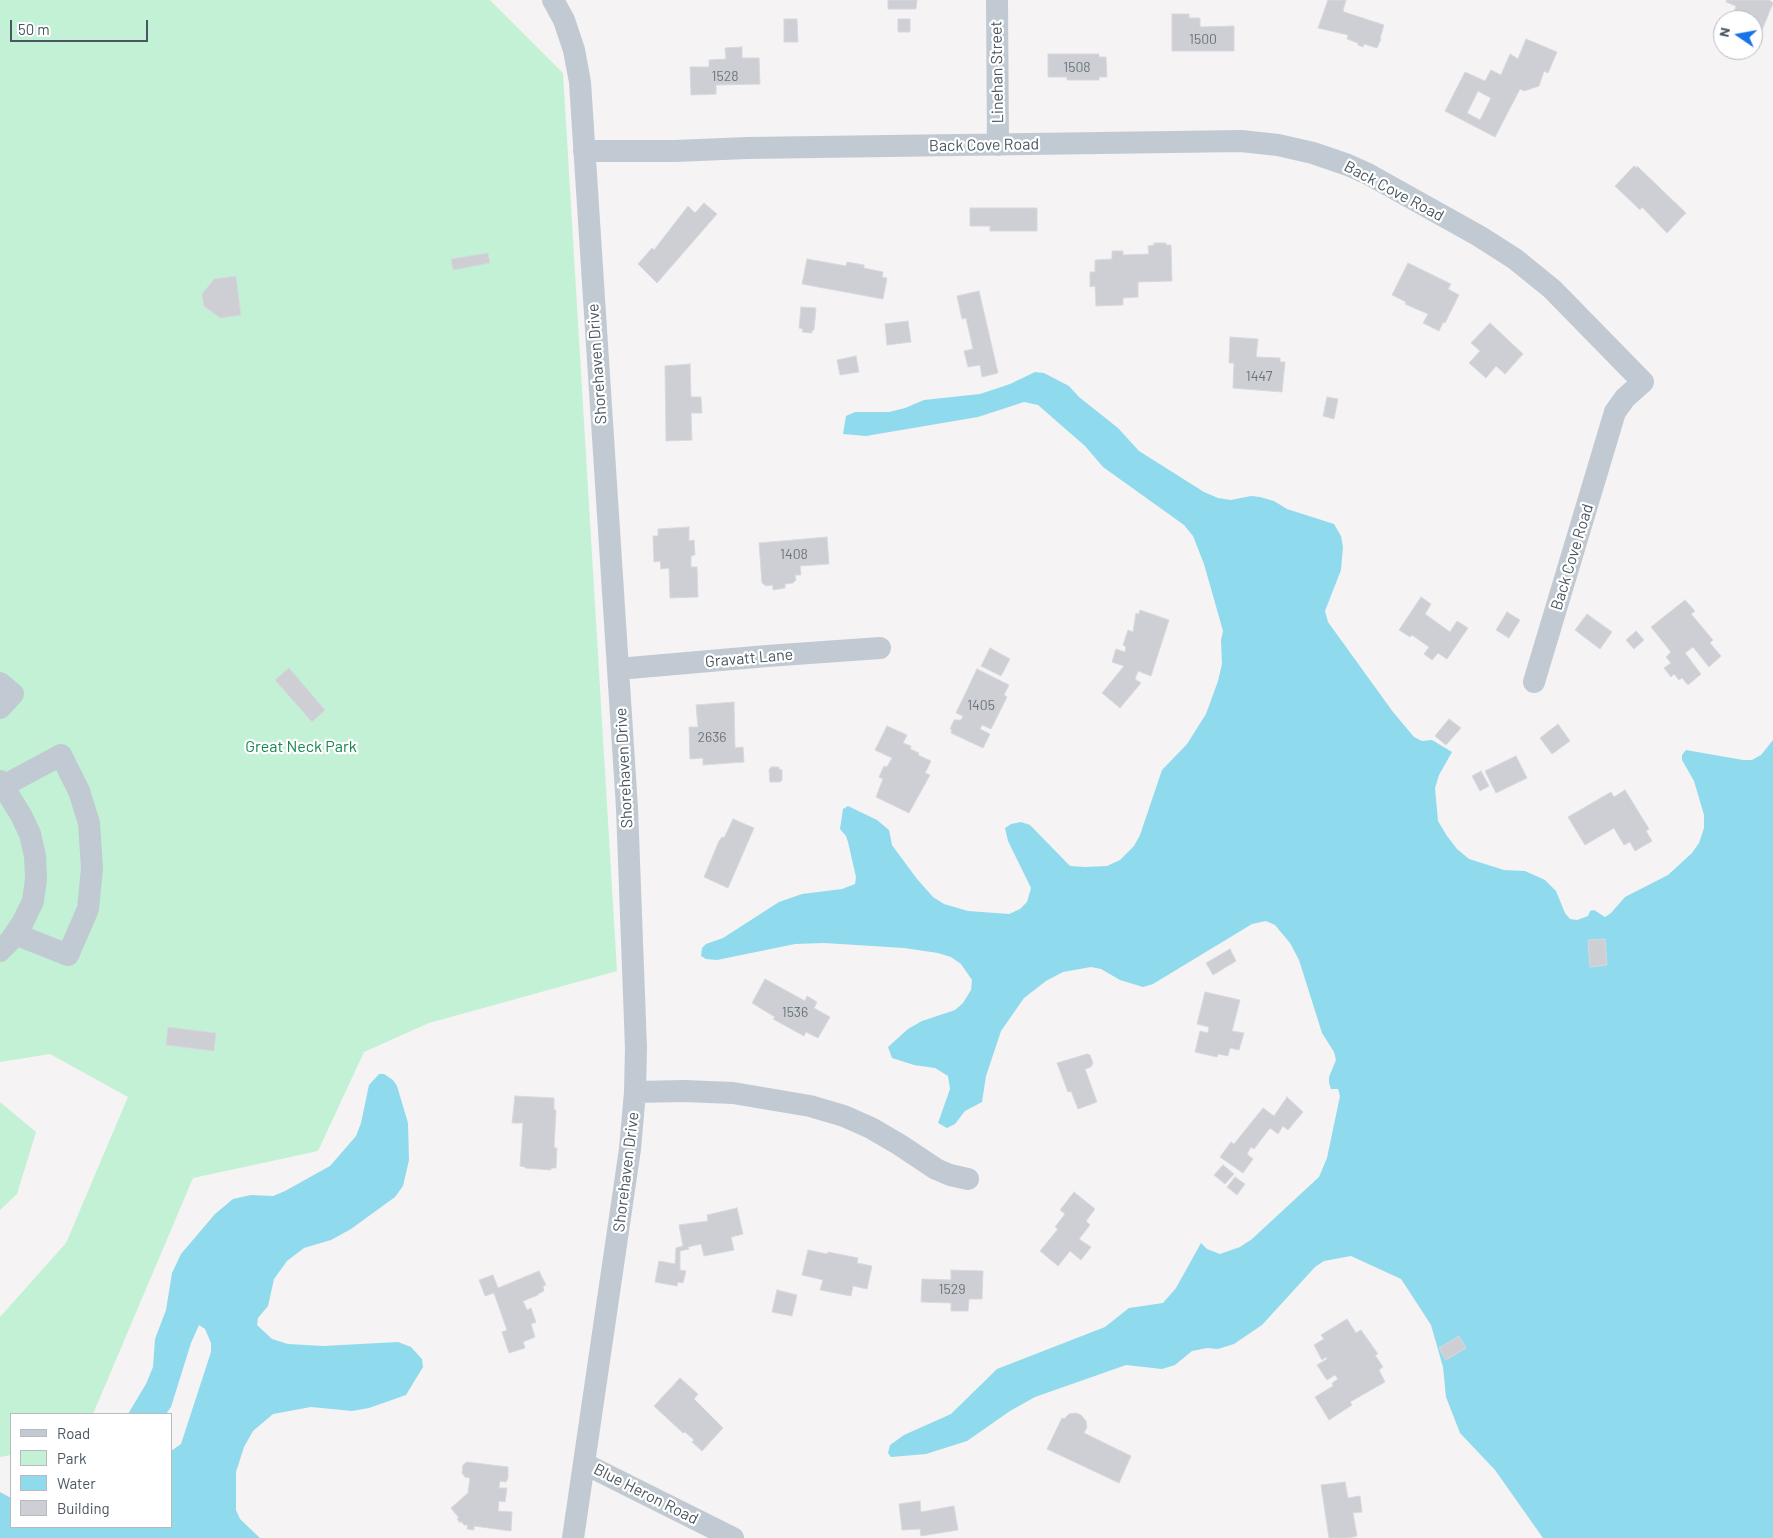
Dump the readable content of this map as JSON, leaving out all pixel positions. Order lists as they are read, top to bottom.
{
  "streets": {
    "street": [
      "Linehan Street",
      "Back Cove Road",
      "Shorehaven Drive",
      "Gravatt Lane",
      "Blue Heron Road"
    ]
  },
  "crossings": [
    ["Linehan Street", "Back Cove Road"],
    ["Back Cove Road", "Shorehaven Drive"],
    ["Shorehaven Drive", "Gravatt Lane"],
    ["Shorehaven Drive", "Blue Heron Road"]
  ],
  "parks": ["Great Neck Park"],
  "house_numbers": [
    "1500",
    "1508",
    "1528",
    "1447",
    "1408",
    "1405",
    "2636",
    "1536",
    "1529"
  ],
  "legend": [
    "Road",
    "Park",
    "Water",
    "Building"
  ],
  "scale_bar": "50 m",
  "north": "left"
}
